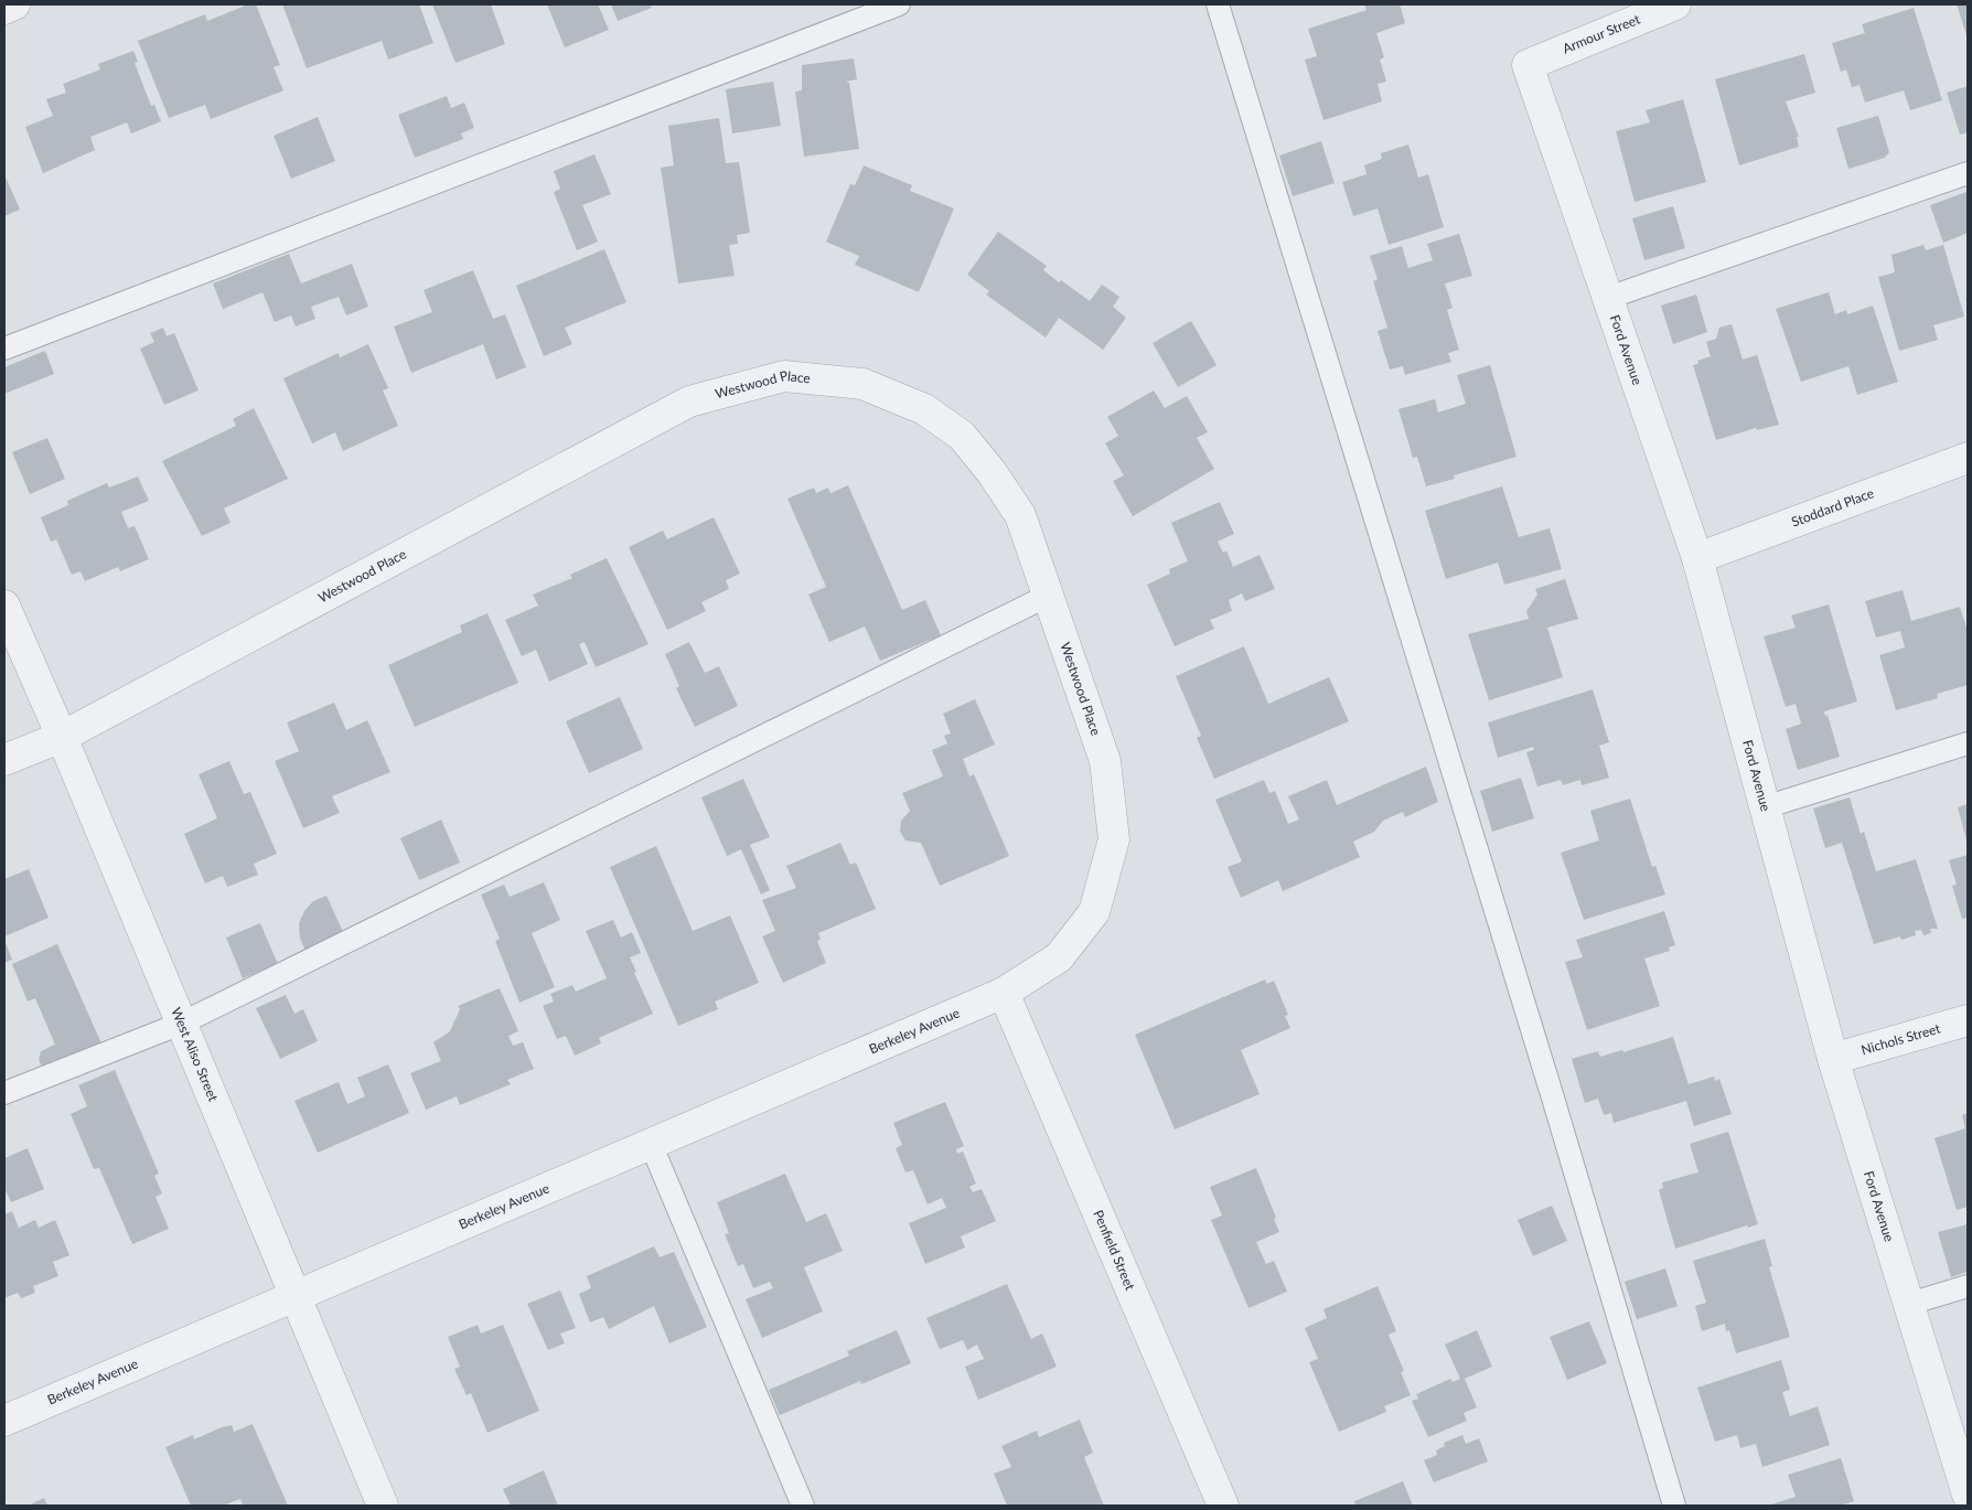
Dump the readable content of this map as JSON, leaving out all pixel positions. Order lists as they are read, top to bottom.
{
  "streets": {
    "street": [
      "Armour Street",
      "Ford Avenue",
      "Westwood Place",
      "Stoddard Place",
      "Berkeley Avenue",
      "Nichols Street",
      "West Aliso Street",
      "Penfield Street"
    ]
  },
  "crossings": [
    ["Armour Street", "Ford Avenue"],
    ["Ford Avenue", "Stoddard Place"],
    ["Ford Avenue", "Nichols Street"],
    ["Westwood Place", "Berkeley Avenue"],
    ["Westwood Place", "West Aliso Street"],
    ["Westwood Place", "Penfield Street"],
    ["Berkeley Avenue", "West Aliso Street"],
    ["Berkeley Avenue", "Penfield Street"]
  ]
}
